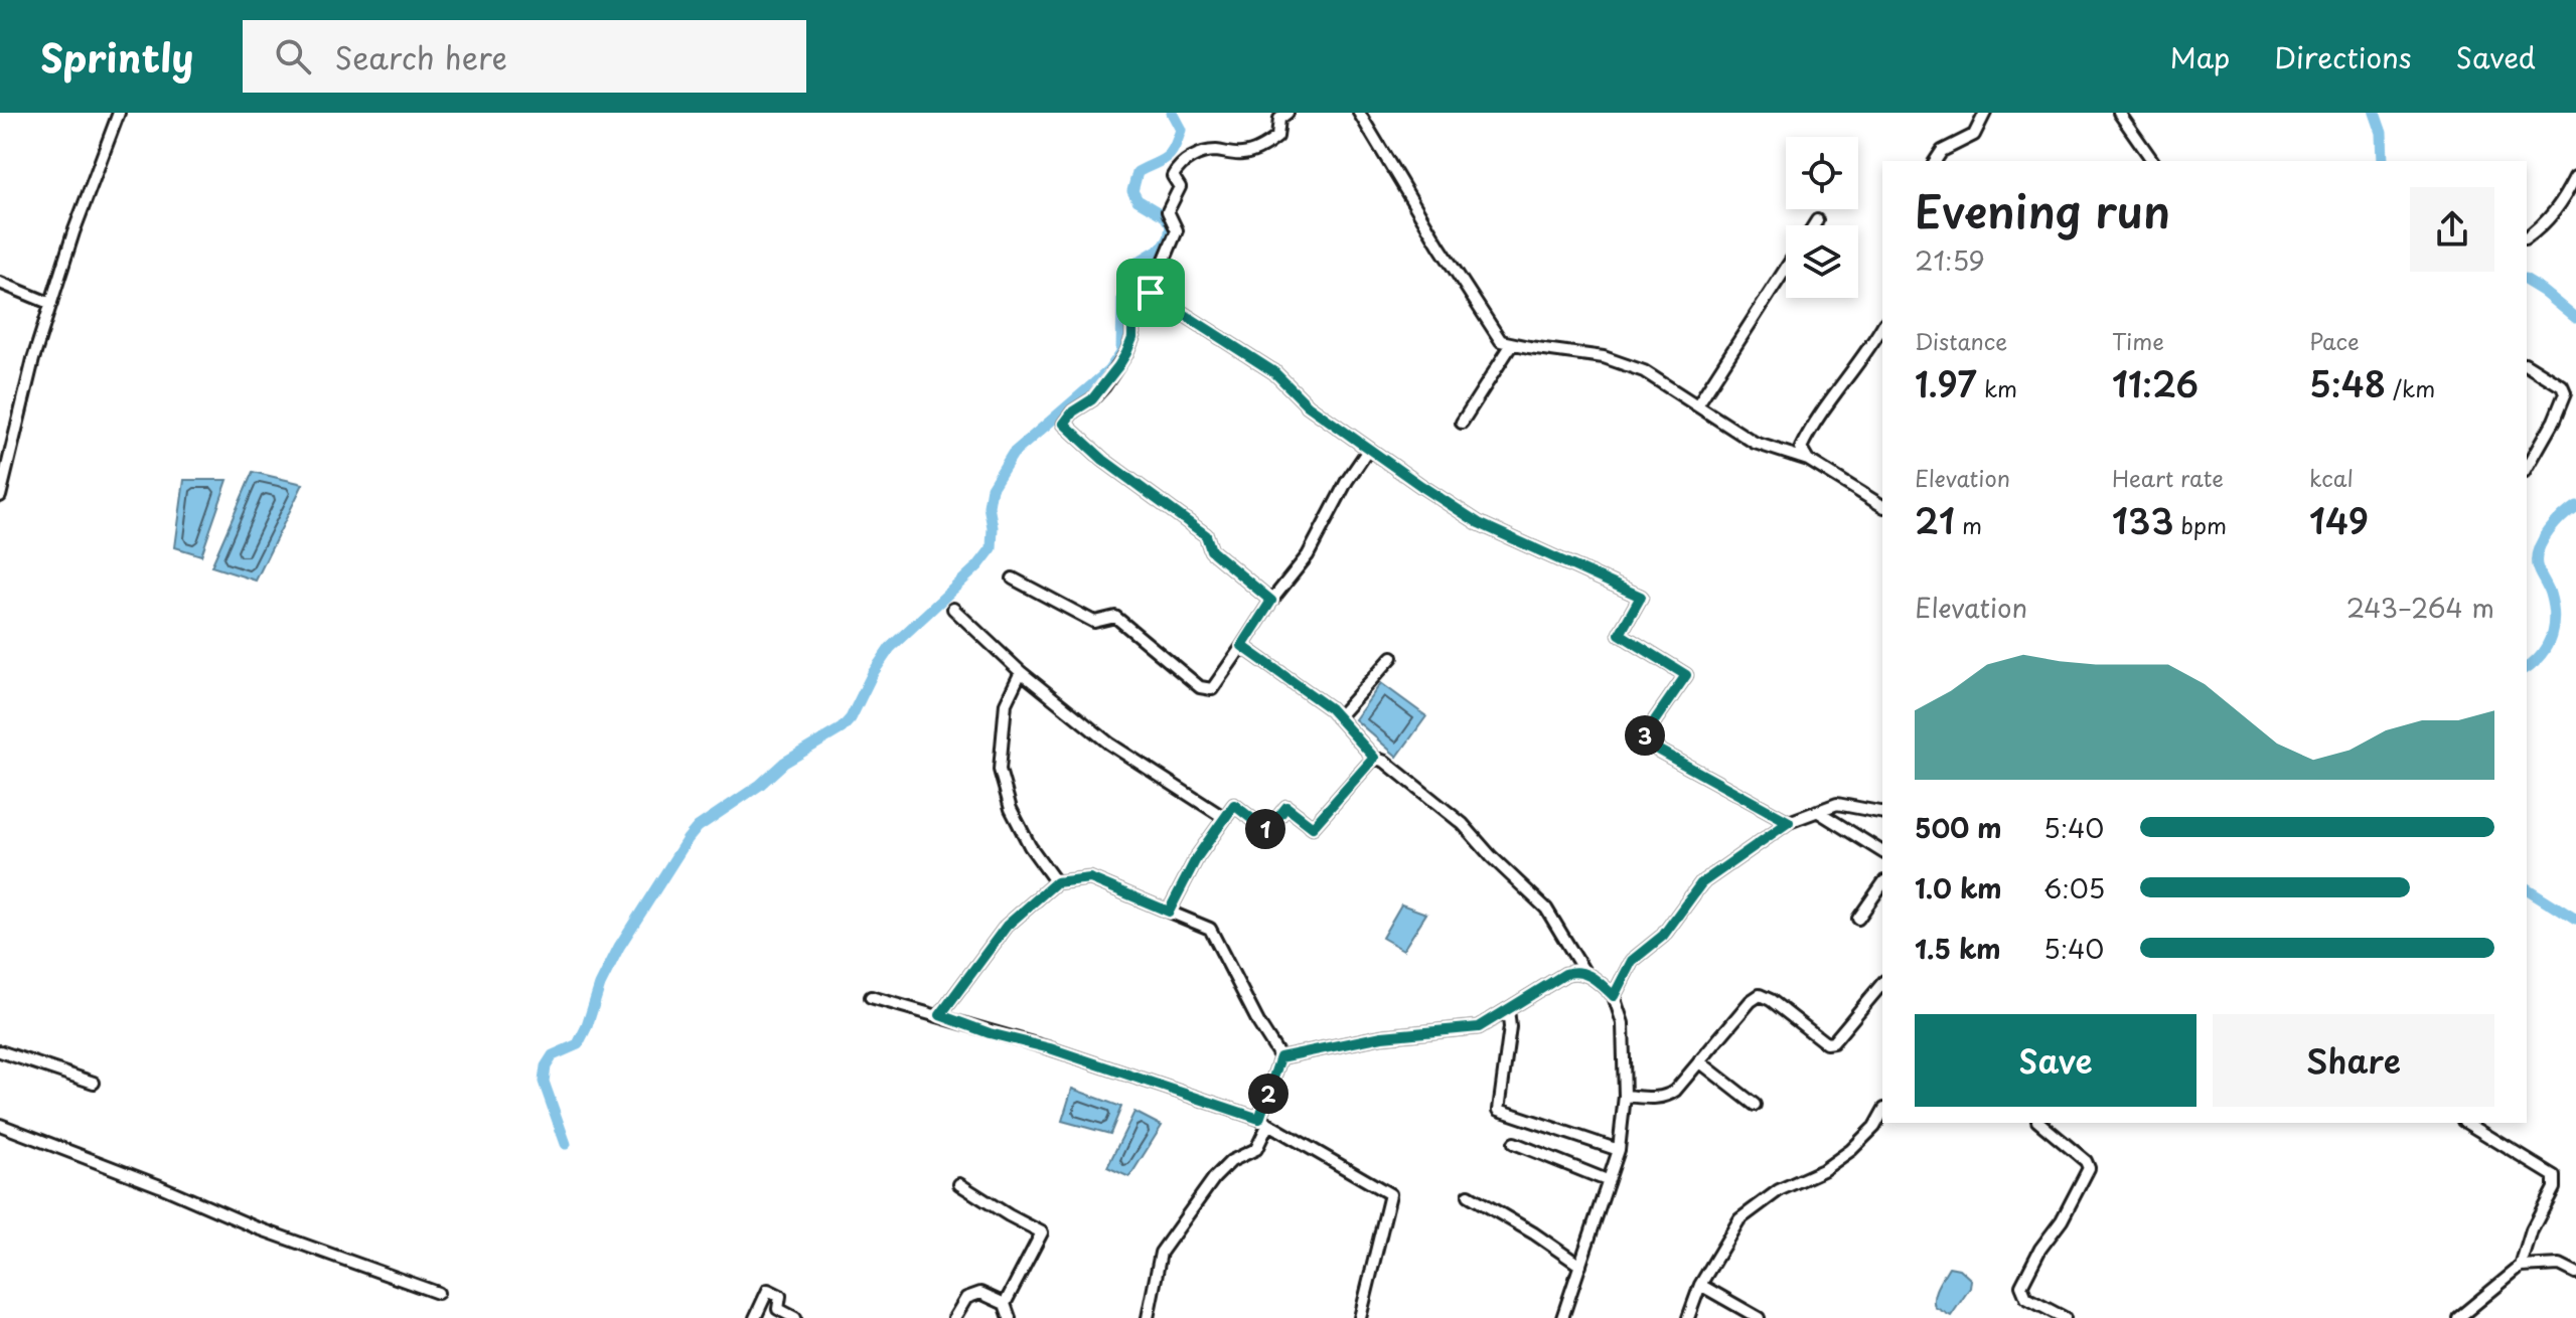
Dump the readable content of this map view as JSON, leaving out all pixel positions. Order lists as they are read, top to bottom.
{
  "page": {
    "header": "Sprintly",
    "search": "Search here",
    "nav": ["Map", "Directions", "Saved"],
    "heading": ["Evening run", "21:59"],
    "stats": [
      ["Distance", "1.97 km"],
      ["Time", "11:26"],
      ["Pace", "5:48 /km"],
      ["Elevation", "21 m"],
      ["Heart rate", "133 bpm"],
      ["kcal", "149"]
    ],
    "chart": ["Elevation", "243–264 m"],
    "pins": ["3", "1", "2"],
    "list": [
      {
        "name": "500 m",
        "note": "5:40"
      },
      {
        "name": "1.0 km",
        "note": "6:05"
      },
      {
        "name": "1.5 km",
        "note": "5:40"
      }
    ],
    "buttons": ["Save", "Share"]
  }
}
